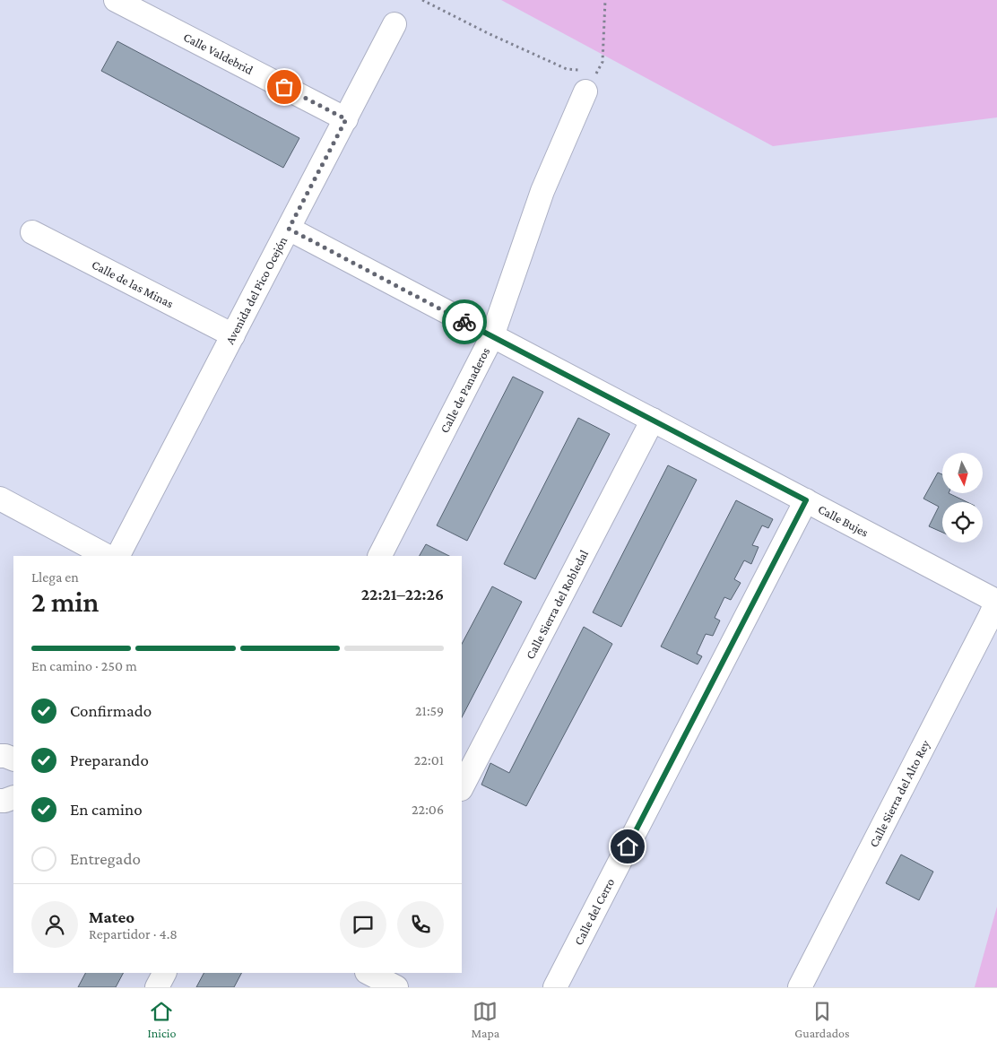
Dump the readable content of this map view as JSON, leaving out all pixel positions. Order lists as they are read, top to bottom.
{
  "streets": {
    "street": [
      "Calle Valdebrid",
      "Calle de las Minas",
      "Avenida del Pico Ocejón",
      "Calle de Panaderos",
      "Calle Bujes",
      "Calle Sierra del Robledal",
      "Calle Sierra del Alto Rey",
      "Calle del Cerro"
    ]
  },
  "crossings": [
    ["Calle Valdebrid", "Avenida del Pico Ocejón"],
    ["Calle de las Minas", "Avenida del Pico Ocejón"],
    ["Avenida del Pico Ocejón", "Calle Bujes"],
    ["Calle de Panaderos", "Calle Bujes"],
    ["Calle Bujes", "Calle Sierra del Robledal"],
    ["Calle Bujes", "Calle Sierra del Alto Rey"],
    ["Calle Bujes", "Calle del Cerro"]
  ],
  "north": "bottom",
  "page": {
    "heading": ["2 min", "Llega en", "22:21–22:26"],
    "panel": ["Mateo", "Repartidor · 4.8"],
    "bar": "En camino · 250 m",
    "list": [
      ["Confirmado", "21:59"],
      ["Preparando", "22:01"],
      ["En camino", "22:06"],
      "Entregado"
    ],
    "tabs": ["Inicio", "Mapa", "Guardados"]
  }
}
